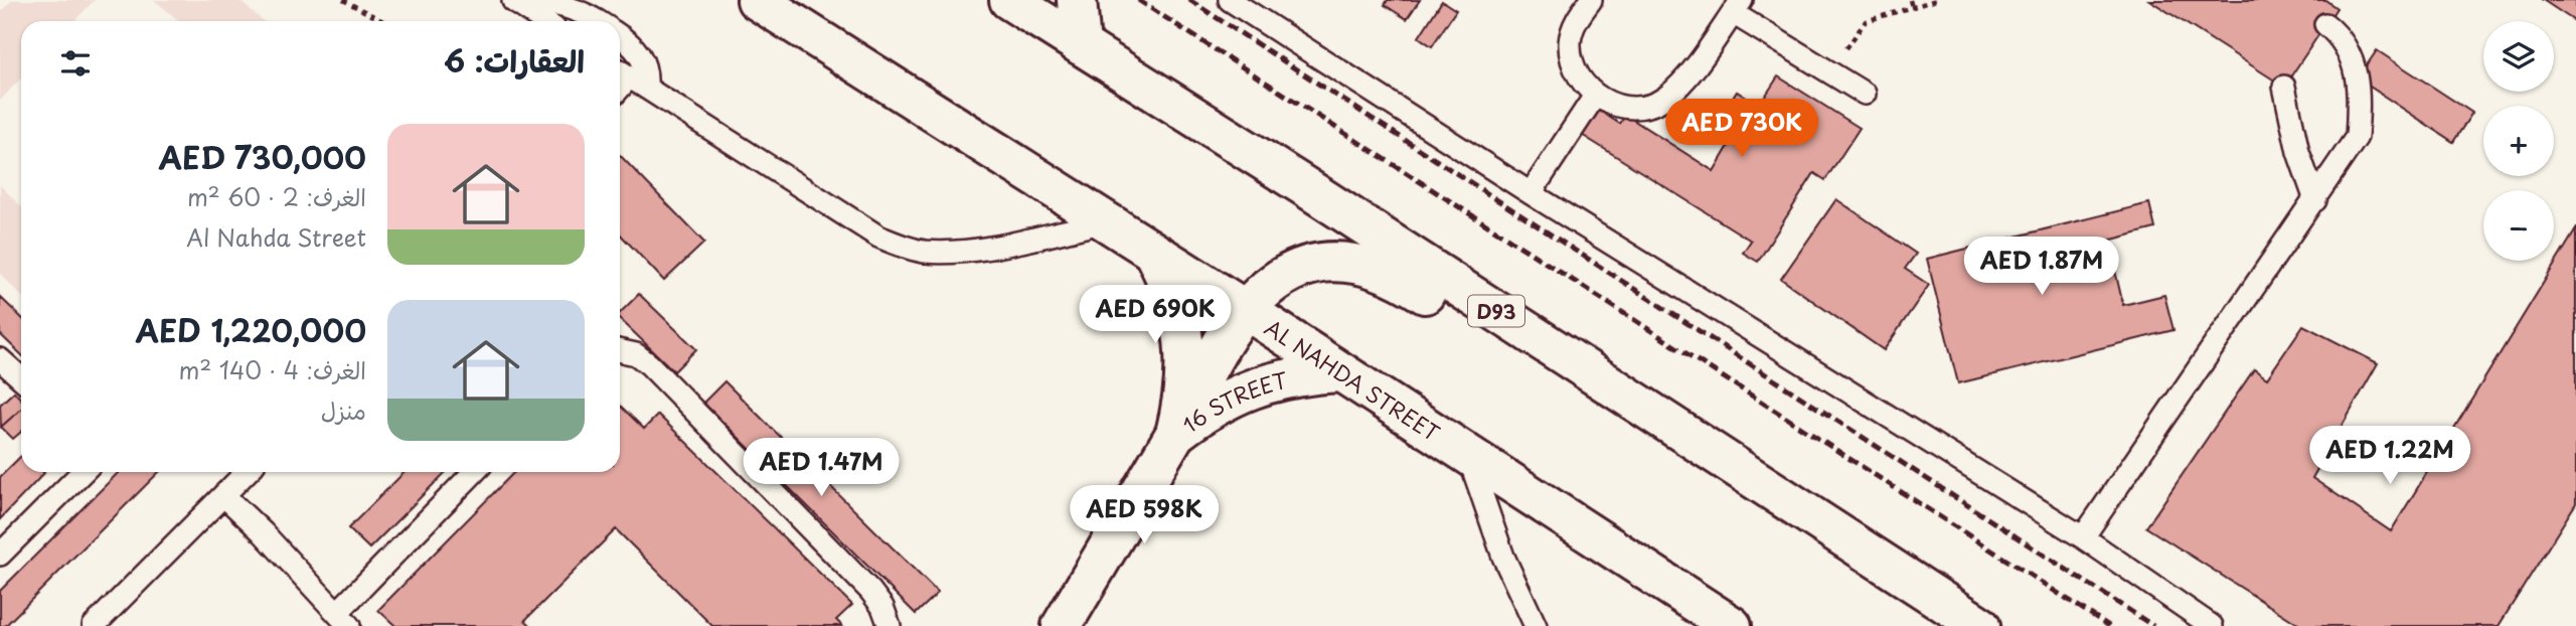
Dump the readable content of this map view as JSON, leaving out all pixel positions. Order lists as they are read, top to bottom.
{
  "streets": {
    "main road": ["D93", "AL NAHDA STREET", "16 STREET"]
  },
  "crossings": [
    ["AL NAHDA STREET", "16 STREET"]
  ],
  "page": {
    "map_buttons": ["+", "−"],
    "heading": "العقارات: 6",
    "price": [
      "AED 730K",
      "AED 1.87M",
      "AED 690K",
      "AED 1.22M",
      "AED 1.47M",
      "AED 598K"
    ],
    "list": [
      {
        "name": "AED 730,000",
        "note": "الغرف: 2 · 60 m² · Al Nahda Street"
      },
      {
        "name": "AED 1,220,000",
        "note": "الغرف: 4 · 140 m² · منزل"
      }
    ]
  }
}
